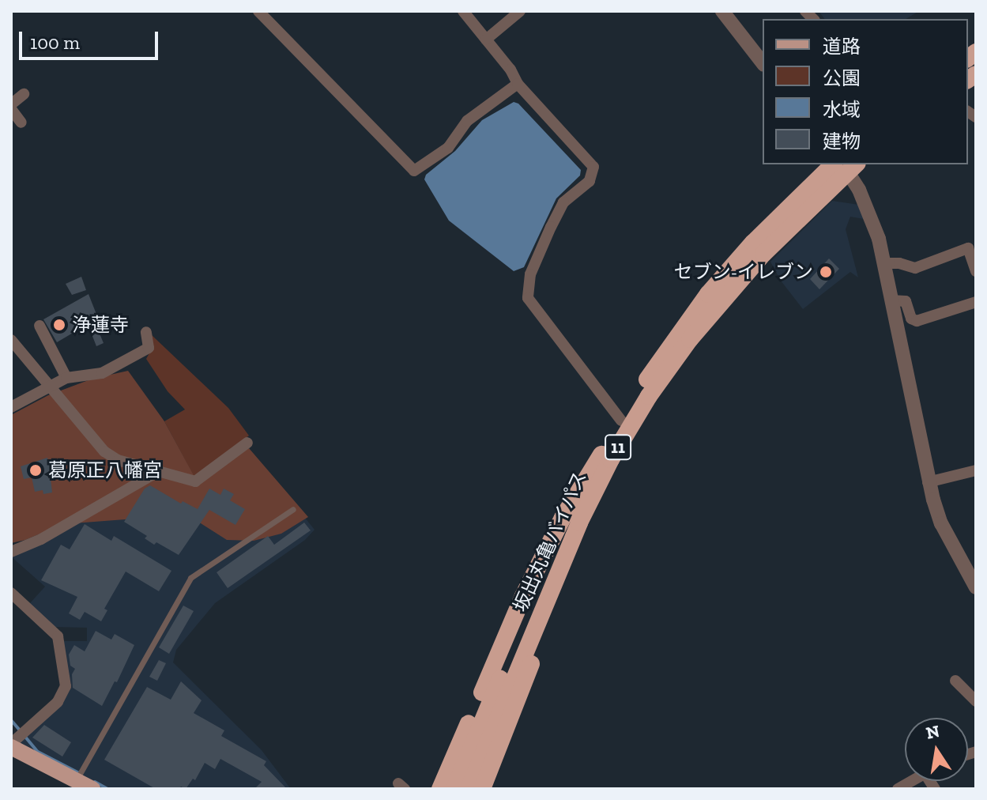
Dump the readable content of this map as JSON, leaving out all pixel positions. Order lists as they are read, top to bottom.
{
  "streets": {
    "highway": ["11", "坂出丸亀バイパス"]
  },
  "places": ["セブン-イレブン", "浄蓮寺", "葛原正八幡宮"],
  "legend": [
    "道路",
    "公園",
    "水域",
    "建物"
  ],
  "scale_bar": "100 m",
  "north": "top"
}
